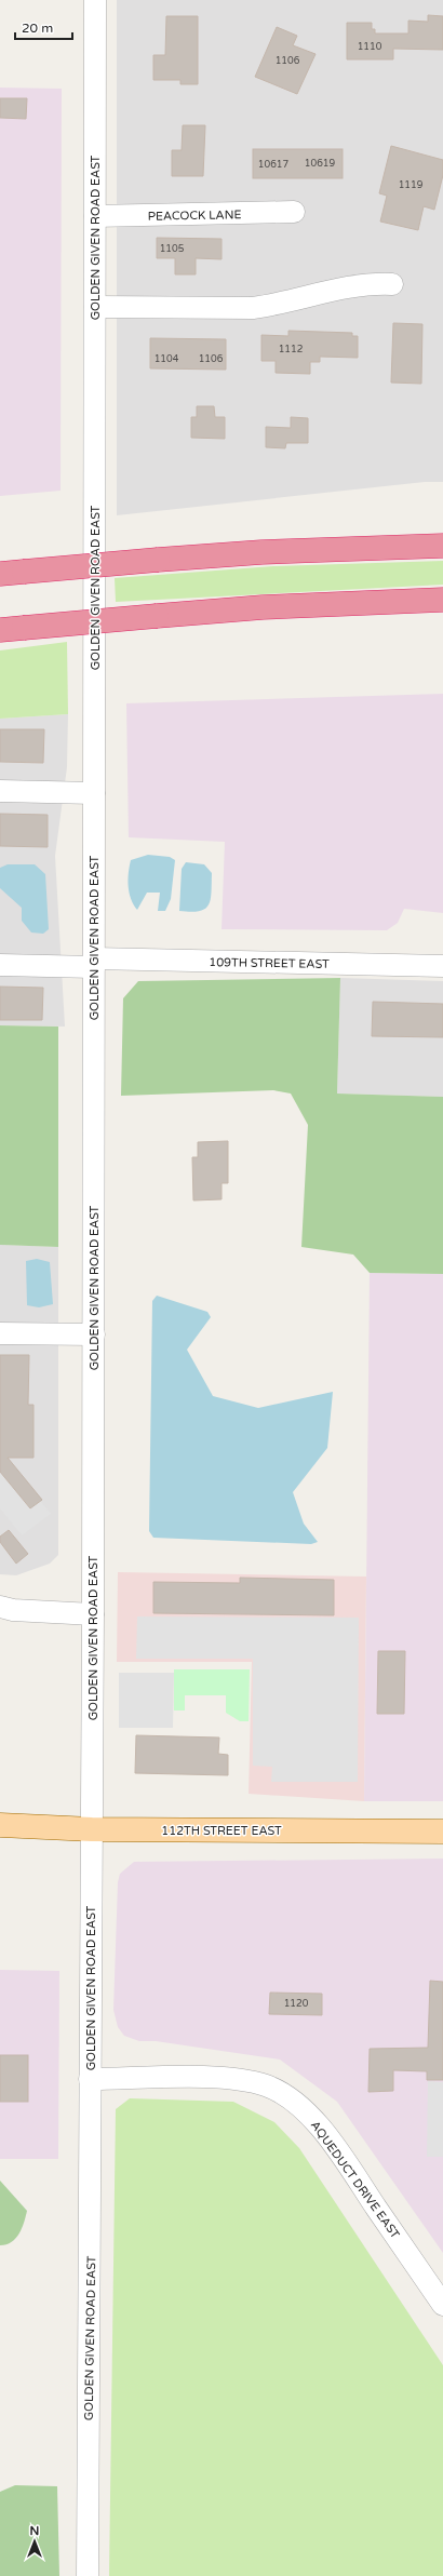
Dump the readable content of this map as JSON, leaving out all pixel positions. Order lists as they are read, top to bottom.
{
  "streets": {
    "main road": ["112TH STREET EAST"],
    "street": [
      "PEACOCK LANE",
      "GOLDEN GIVEN ROAD EAST",
      "109TH STREET EAST",
      "AQUEDUCT DRIVE EAST"
    ]
  },
  "crossings": [
    ["PEACOCK LANE", "GOLDEN GIVEN ROAD EAST"],
    ["GOLDEN GIVEN ROAD EAST", "109TH STREET EAST"],
    ["GOLDEN GIVEN ROAD EAST", "112TH STREET EAST"],
    ["GOLDEN GIVEN ROAD EAST", "AQUEDUCT DRIVE EAST"]
  ],
  "house_numbers": [
    "1110",
    "1106",
    "10619",
    "10617",
    "1119",
    "1105",
    "1112",
    "1104",
    "1106",
    "1120"
  ],
  "scale_bar": "20 m",
  "north": "top"
}
